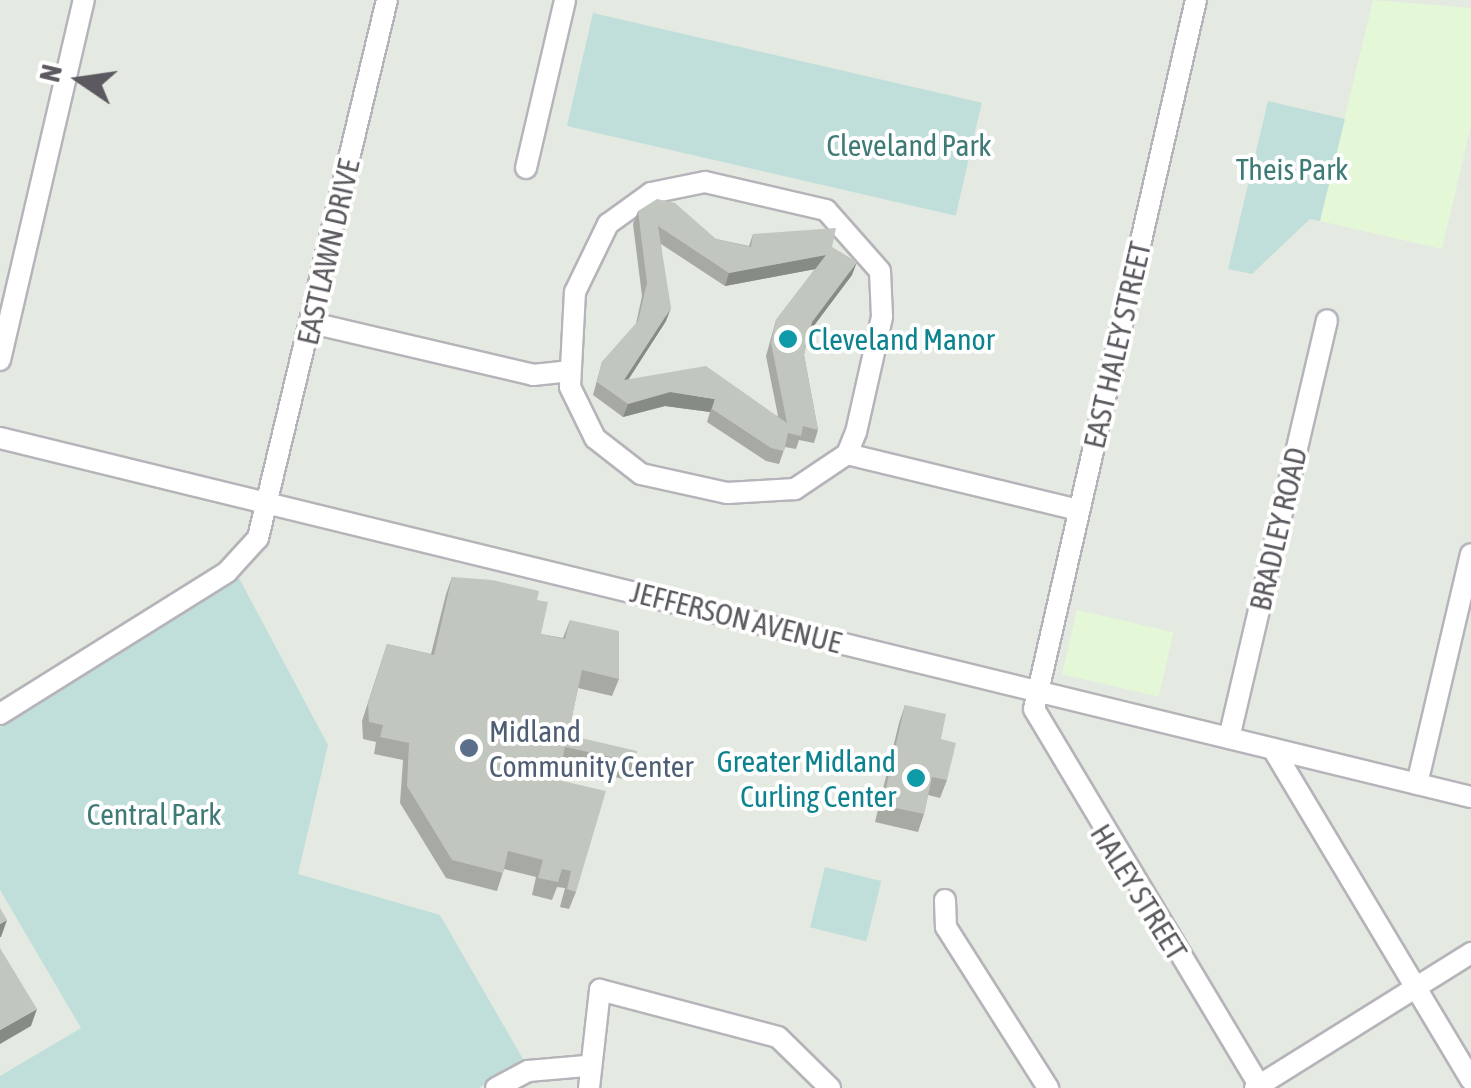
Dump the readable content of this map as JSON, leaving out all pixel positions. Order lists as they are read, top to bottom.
{
  "streets": {
    "street": [
      "EASTLAWN DRIVE",
      "EAST HALEY STREET",
      "BRADLEY ROAD",
      "JEFFERSON AVENUE",
      "HALEY STREET"
    ]
  },
  "crossings": [
    ["EASTLAWN DRIVE", "JEFFERSON AVENUE"],
    ["EAST HALEY STREET", "JEFFERSON AVENUE"],
    ["EAST HALEY STREET", "HALEY STREET"],
    ["BRADLEY ROAD", "JEFFERSON AVENUE"],
    ["JEFFERSON AVENUE", "HALEY STREET"]
  ],
  "parks": ["Cleveland Park", "Theis Park", "Central Park"],
  "places": ["Cleveland Manor", "Midland Community Center", "Greater Midland Curling Center"],
  "north": "left"
}
